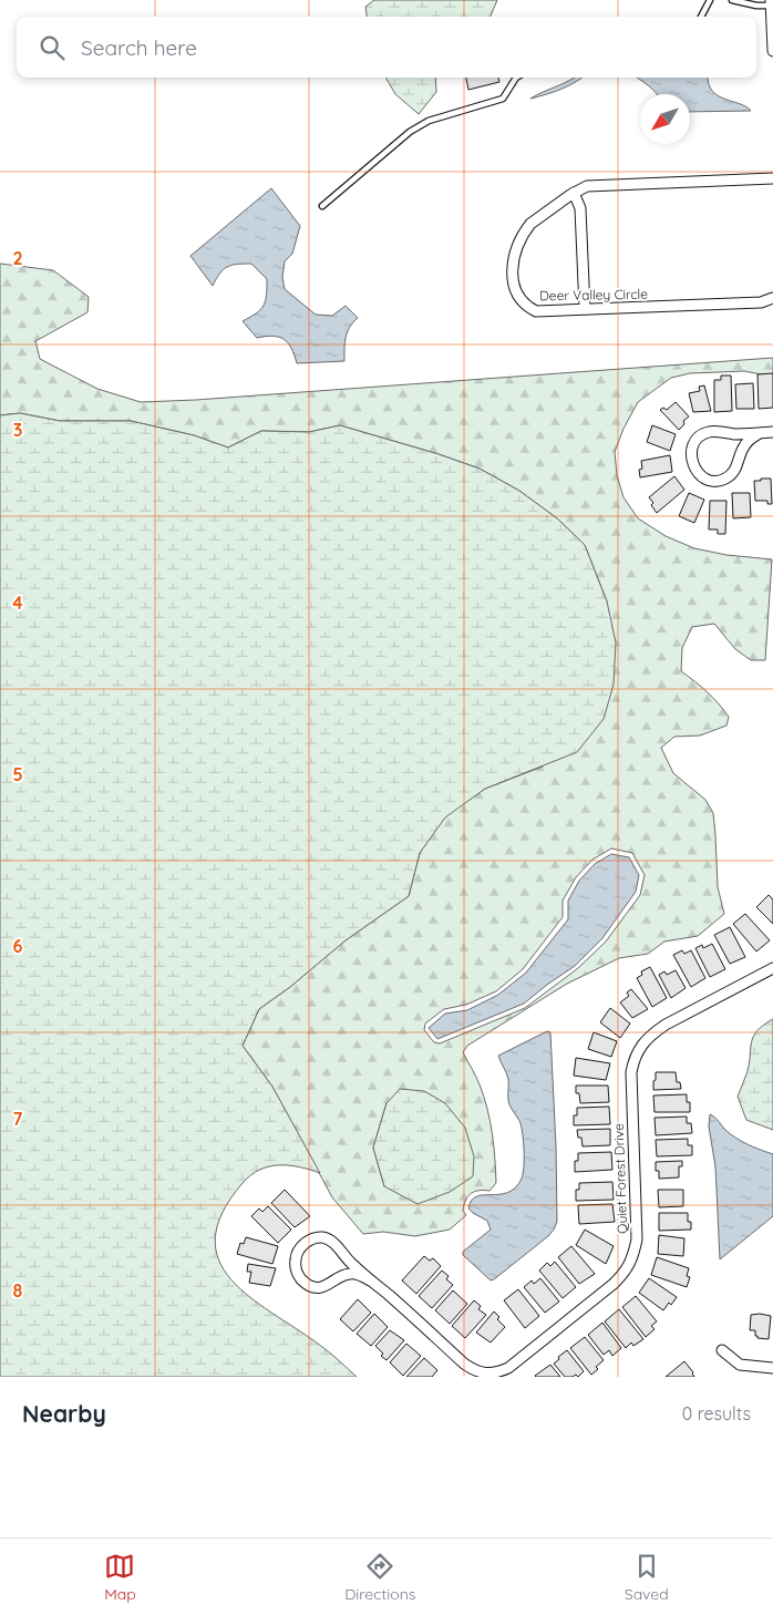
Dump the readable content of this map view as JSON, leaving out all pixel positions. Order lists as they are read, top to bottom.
{
  "streets": {
    "street": ["Deer Valley Circle", "Quiet Forest Drive"]
  },
  "north": "bottom left",
  "page": {
    "search": "Search here",
    "heading": ["Nearby", "0 results"],
    "nav": ["Map", "Directions", "Saved"]
  },
  "grid": {
    "rows": [
      "2",
      "3",
      "4",
      "5",
      "6",
      "7",
      "8"
    ]
  }
}
